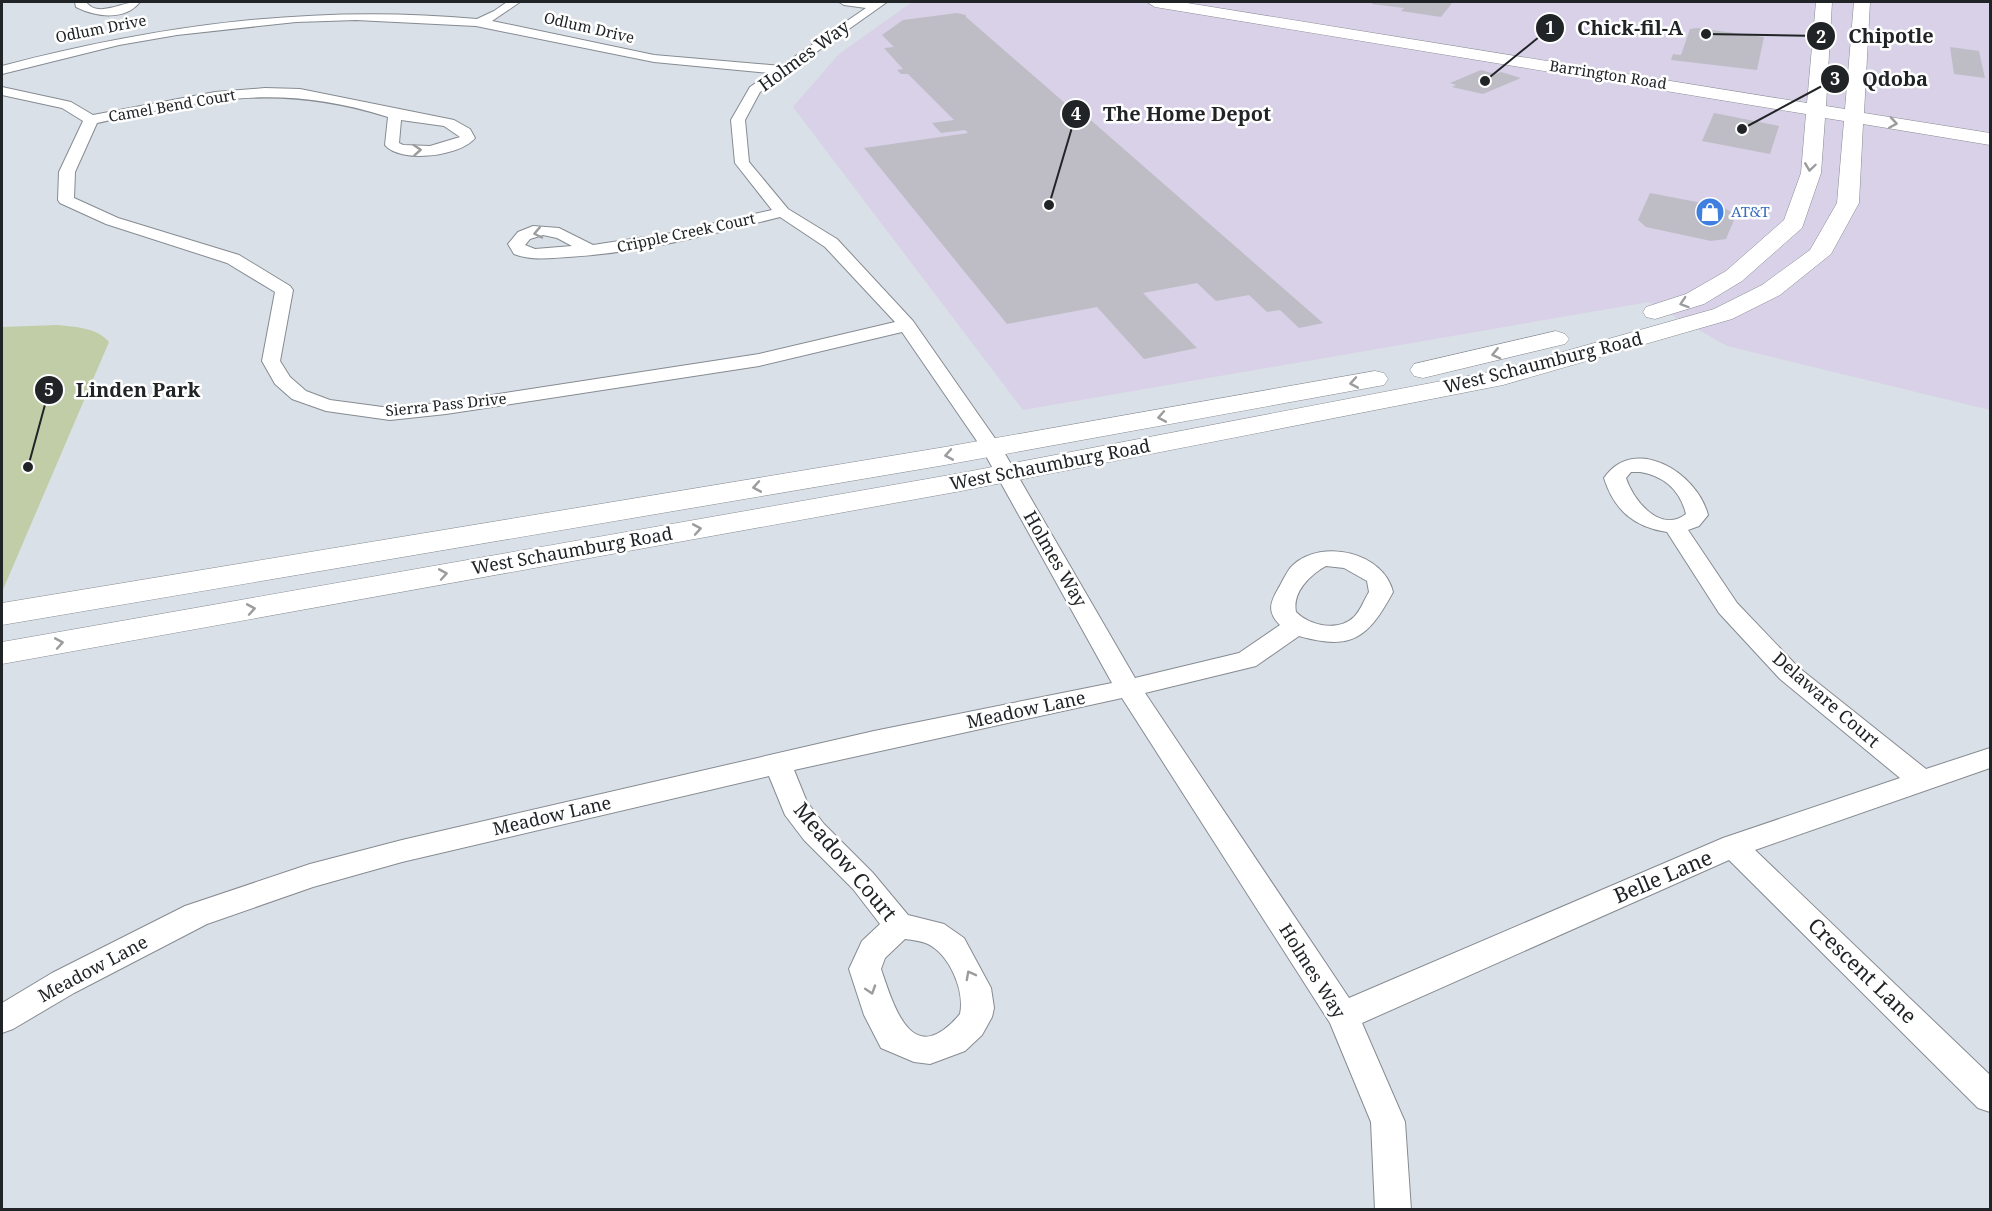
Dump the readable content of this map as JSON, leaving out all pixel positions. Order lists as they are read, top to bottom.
{
  "streets": {
    "main road": ["Barrington Road", "West Schaumburg Road"],
    "street": [
      "Odlum Drive",
      "Holmes Way",
      "Camel Bend Court",
      "Cripple Creek Court",
      "Sierra Pass Drive",
      "Delaware Court",
      "Meadow Lane",
      "Meadow Court",
      "Belle Lane",
      "Crescent Lane"
    ]
  },
  "crossings": [
    ["Odlum Drive", "Holmes Way"],
    ["Holmes Way", "Cripple Creek Court"],
    ["Holmes Way", "West Schaumburg Road"],
    ["Holmes Way", "Sierra Pass Drive"],
    ["Holmes Way", "Meadow Lane"],
    ["Holmes Way", "Belle Lane"],
    ["Barrington Road", "West Schaumburg Road"],
    ["Camel Bend Court", "Sierra Pass Drive"],
    ["Delaware Court", "Belle Lane"],
    ["Meadow Lane", "Meadow Court"],
    ["Belle Lane", "Crescent Lane"]
  ],
  "places": {
    "other": [
      "Chipotle",
      "Chick-fil-A",
      "Qdoba",
      "The Home Depot",
      "Linden Park"
    ],
    "shop": ["AT&T"]
  }
}
